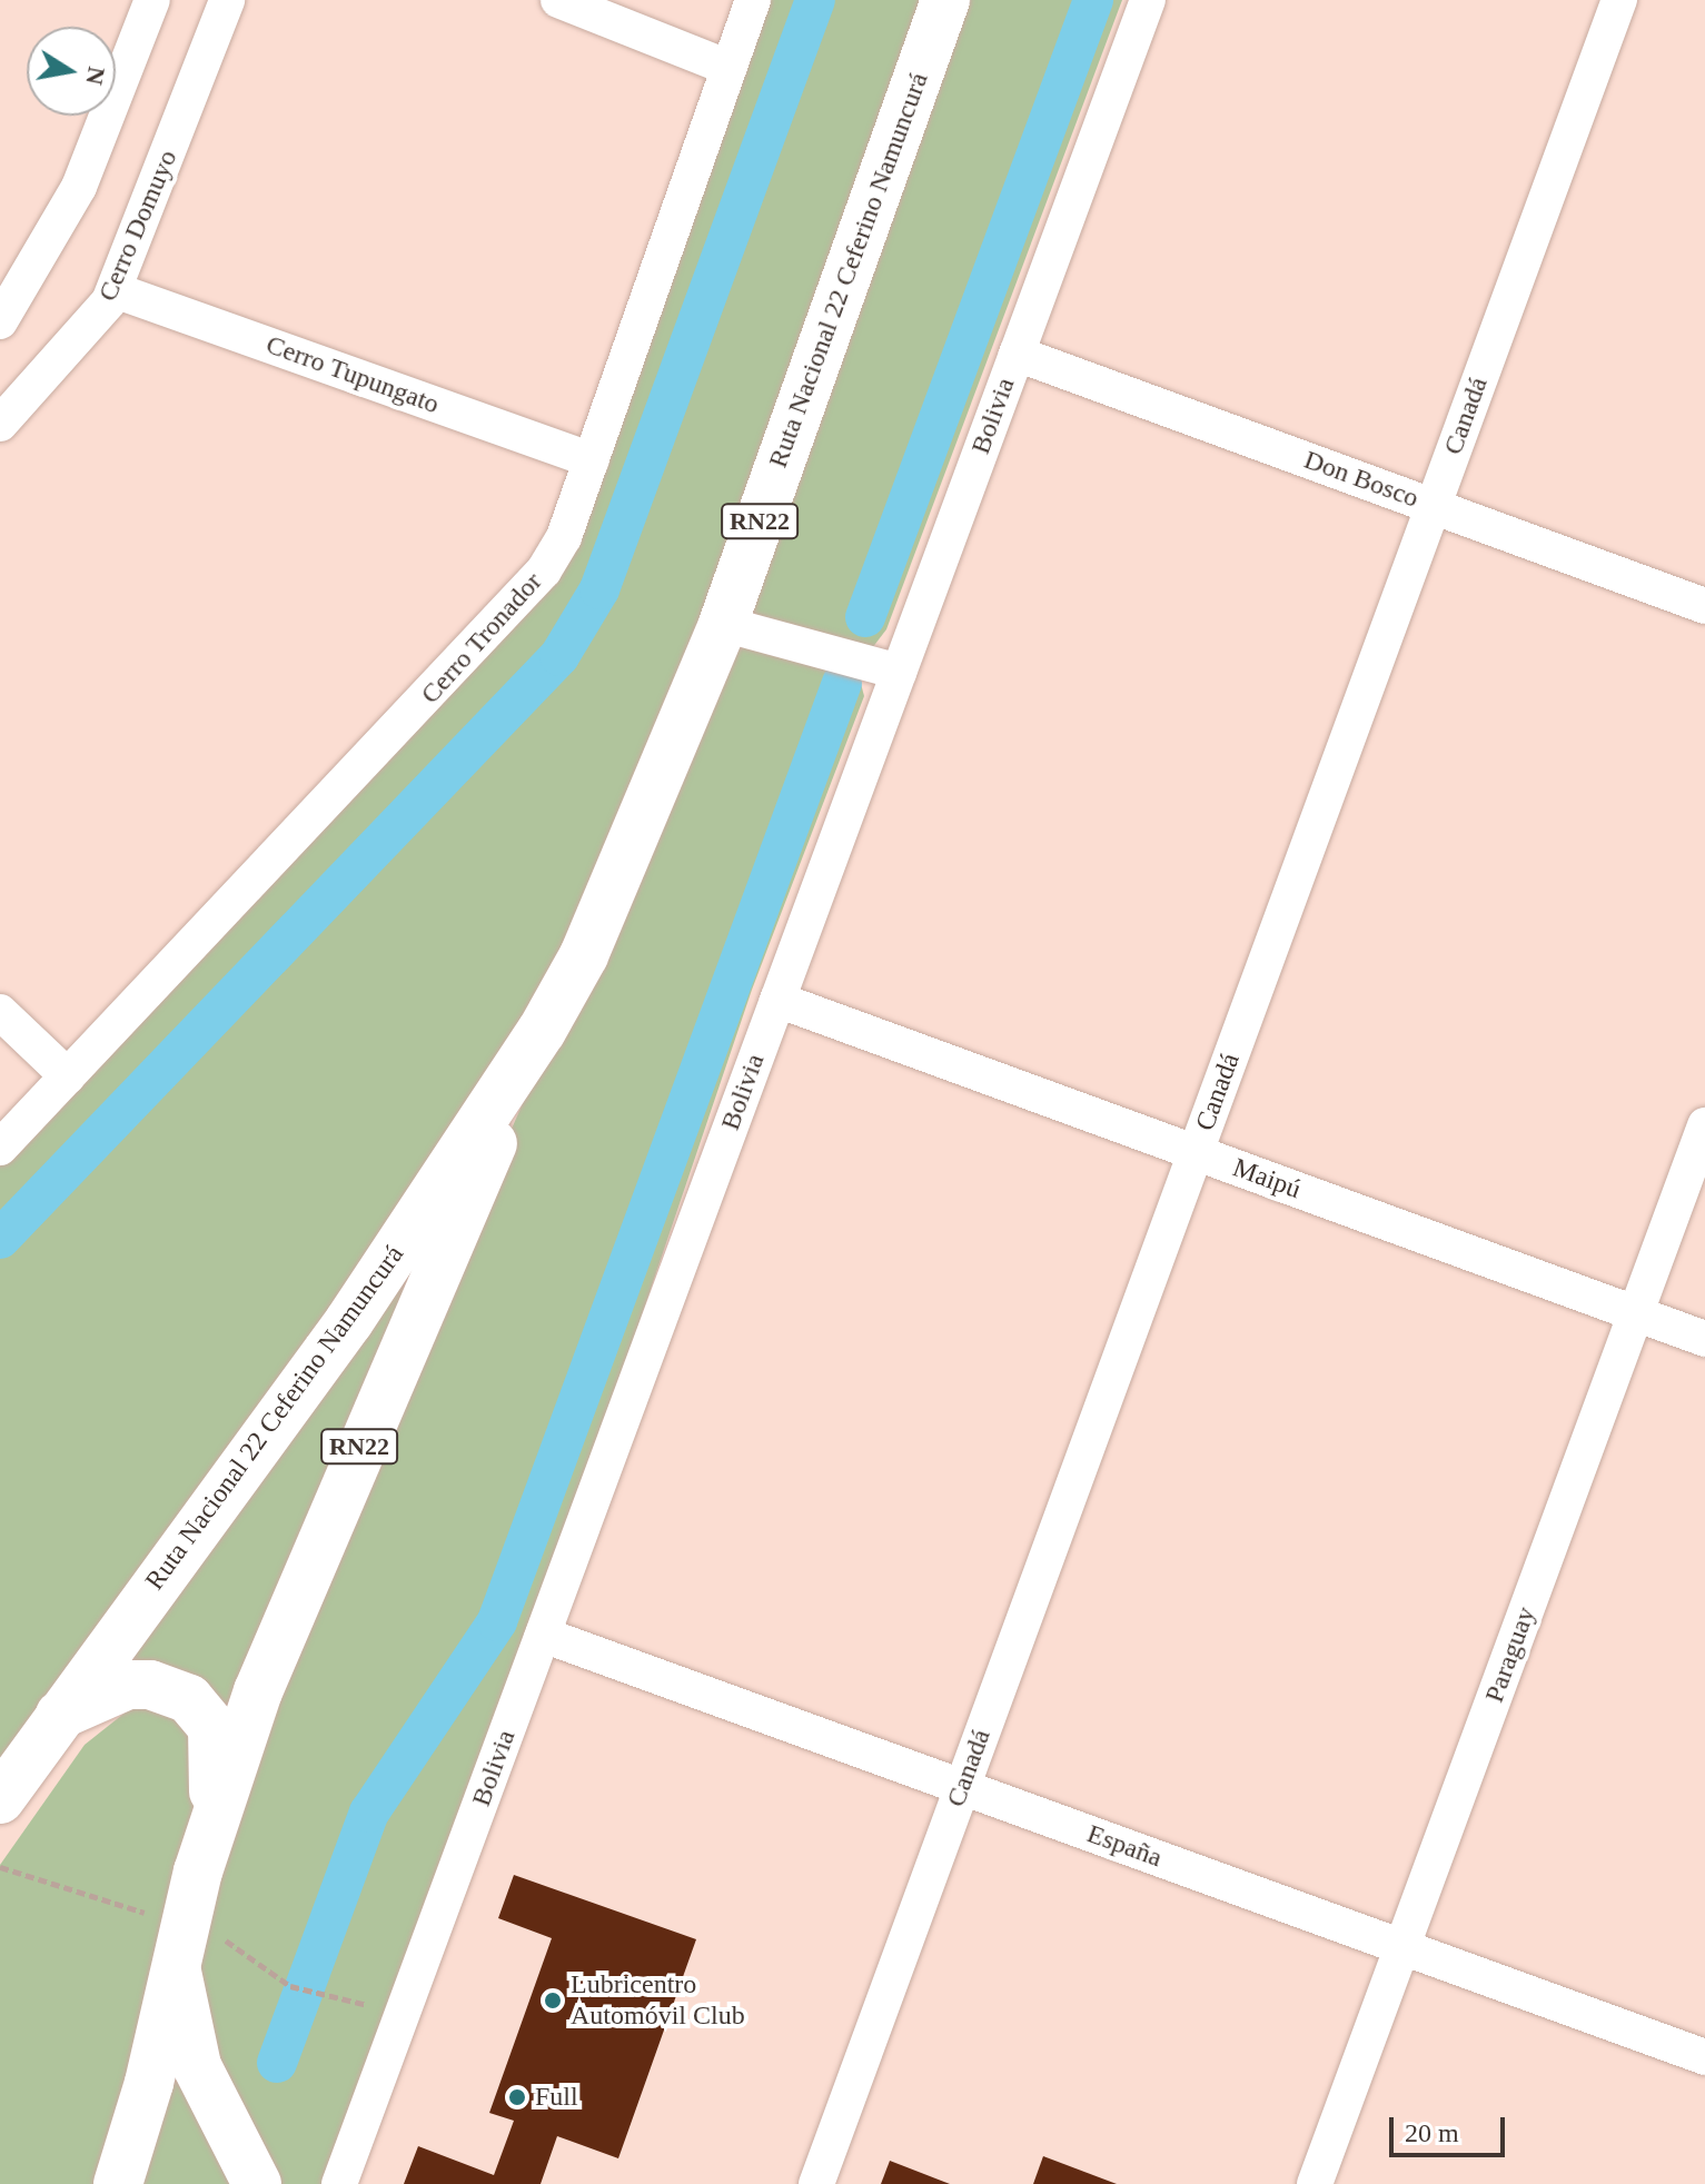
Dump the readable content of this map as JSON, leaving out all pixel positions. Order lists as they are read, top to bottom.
{
  "streets": {
    "main road": ["Ruta Nacional 22 Ceferino Namuncurá", "RN22"],
    "street": [
      "Cerro Domuyo",
      "Cerro Tupungato",
      "Bolivia",
      "Canadá",
      "Don Bosco",
      "Cerro Tronador",
      "Maipú",
      "Paraguay",
      "España"
    ]
  },
  "crossings": [
    ["Cerro Domuyo", "Cerro Tupungato"],
    ["Cerro Tupungato", "Cerro Tronador"],
    ["Bolivia", "Don Bosco"],
    ["Bolivia", "Maipú"],
    ["Bolivia", "España"],
    ["Canadá", "Don Bosco"],
    ["Canadá", "Maipú"],
    ["Canadá", "España"],
    ["Maipú", "Paraguay"],
    ["Paraguay", "España"]
  ],
  "places": ["Lubricentro Automóvil Club", "Full"],
  "scale_bar": "20 m",
  "north": "right"
}
